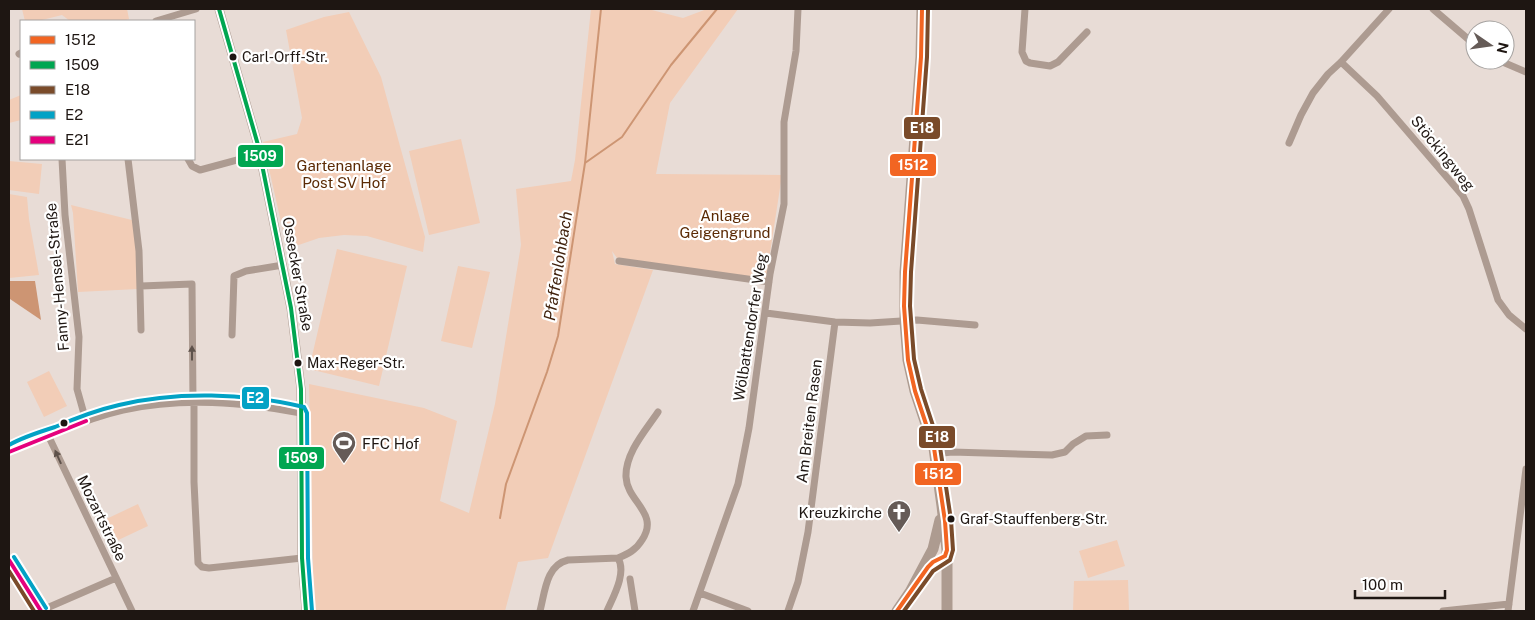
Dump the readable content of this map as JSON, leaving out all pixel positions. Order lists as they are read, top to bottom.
{
  "streets": {
    "street": [
      "Stöckingweg",
      "Ossecker Straße",
      "Fanny-Hensel-Straße",
      "Wölbattendorfer Weg",
      "Am Breiten Rasen",
      "Mozartstraße"
    ]
  },
  "one_way": ["Mozartstraße"],
  "water": ["Pfaffenlohbach"],
  "parks": ["Gartenanlage Post SV Hof", "Anlage Geigengrund"],
  "places": {
    "other": ["Carl-Orff-Str.", "Max-Reger-Str.", "Graf-Stauffenberg-Str."],
    "sports": ["FFC Hof"],
    "church": ["Kreuzkirche"]
  },
  "lines": [
    "transit line 1512",
    "transit line 1509",
    "transit line E18",
    "transit line E2",
    "transit line E21"
  ],
  "legend": [
    "1512",
    "1509",
    "E18",
    "E2",
    "E21"
  ],
  "scale_bar": "100 m",
  "north": "right"
}
